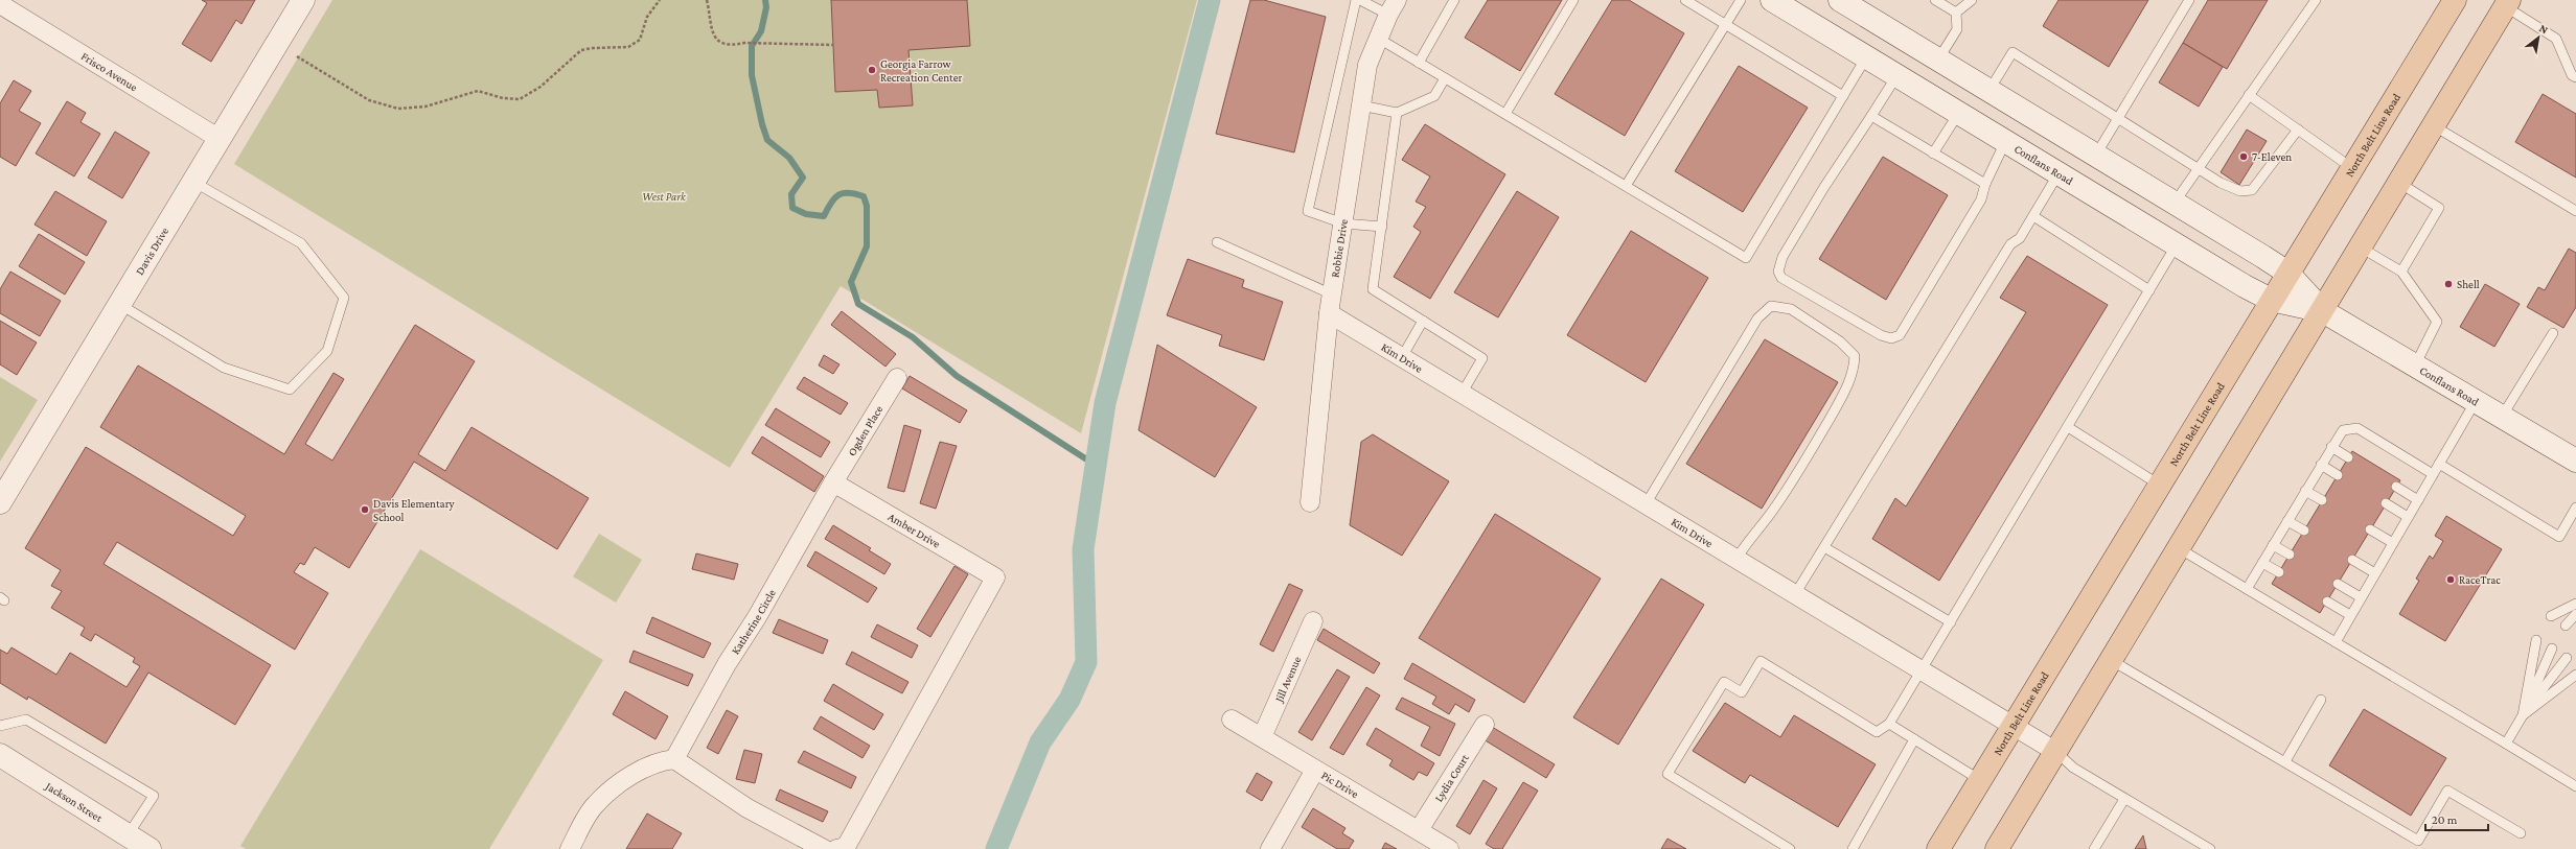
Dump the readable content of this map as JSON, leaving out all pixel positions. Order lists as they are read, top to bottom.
{
  "streets": {
    "main road": [
      "North Belt Line Road",
      "Conflans Road",
      "Davis Drive",
      "Jackson Street"
    ],
    "street": [
      "Frisco Avenue",
      "Robbie Drive",
      "Kim Drive",
      "Ogden Place",
      "Amber Drive",
      "Katherine Circle",
      "Jill Avenue",
      "Lydia Court",
      "Pic Drive"
    ]
  },
  "crossings": [
    ["Frisco Avenue", "Davis Drive"],
    ["North Belt Line Road", "Conflans Road"],
    ["North Belt Line Road", "Kim Drive"],
    ["Robbie Drive", "Kim Drive"],
    ["Ogden Place", "Amber Drive"],
    ["Ogden Place", "Katherine Circle"],
    ["Amber Drive", "Katherine Circle"],
    ["Jill Avenue", "Pic Drive"],
    ["Lydia Court", "Pic Drive"]
  ],
  "parks": ["West Park"],
  "places": [
    "Georgia Farrow Recreation Center",
    "7-Eleven",
    "Shell",
    "Davis Elementary School",
    "RaceTrac"
  ],
  "scale_bar": "20 m",
  "north": "top right"
}
